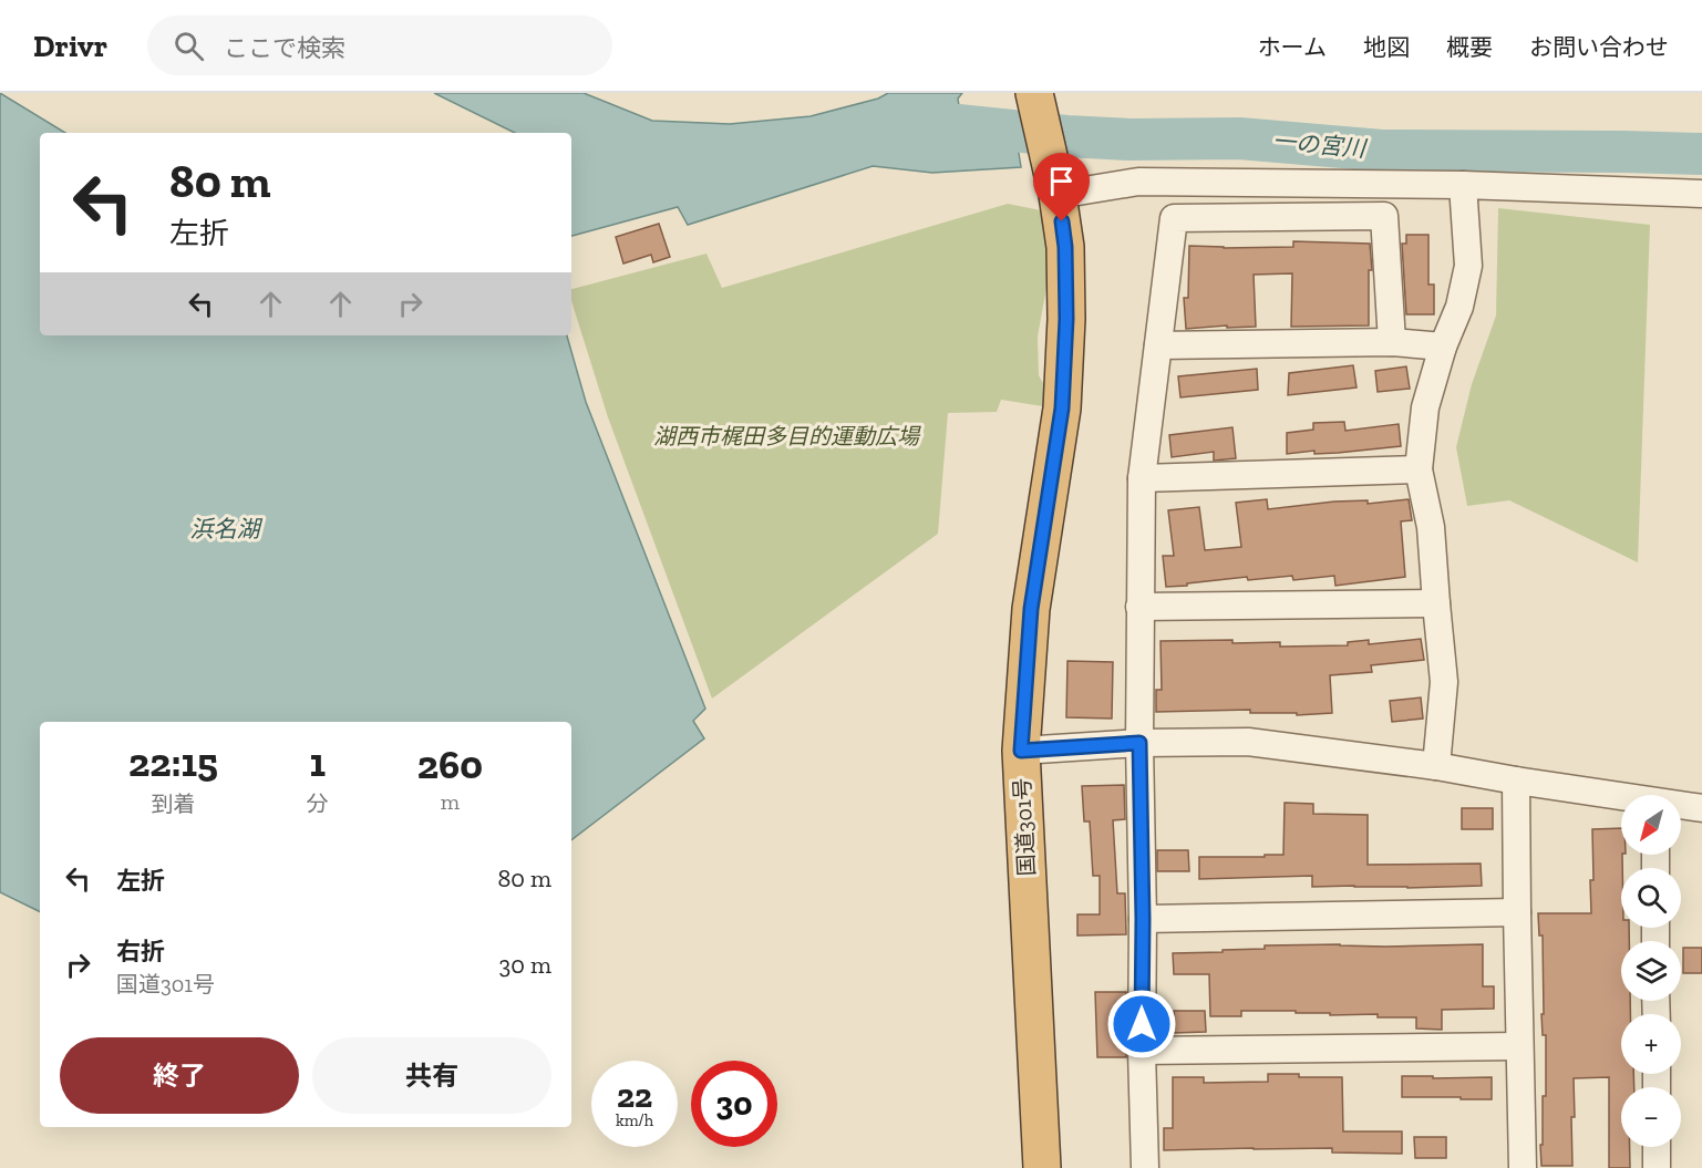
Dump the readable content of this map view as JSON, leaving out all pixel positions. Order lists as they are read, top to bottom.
{
  "streets": {
    "highway": ["国道301号"]
  },
  "water": ["一の宮川", "浜名湖"],
  "parks": ["湖西市梶田多目的運動広場"],
  "north": "bottom left",
  "page": {
    "header": "Drivr",
    "search": "ここで検索",
    "nav": [
      "ホーム",
      "地図",
      "概要",
      "お問い合わせ"
    ],
    "turn": ["80 m", "左折"],
    "eta": [
      "22:15",
      "到着",
      "1",
      "分",
      "260",
      "m"
    ],
    "map_buttons": ["+", "−"],
    "list": [
      {
        "name": "左折",
        "value": "80 m"
      },
      {
        "name": "右折",
        "note": "国道301号",
        "value": "30 m"
      }
    ],
    "buttons": ["終了", "共有"],
    "speed": "22 km/h",
    "limit": "30"
  }
}
